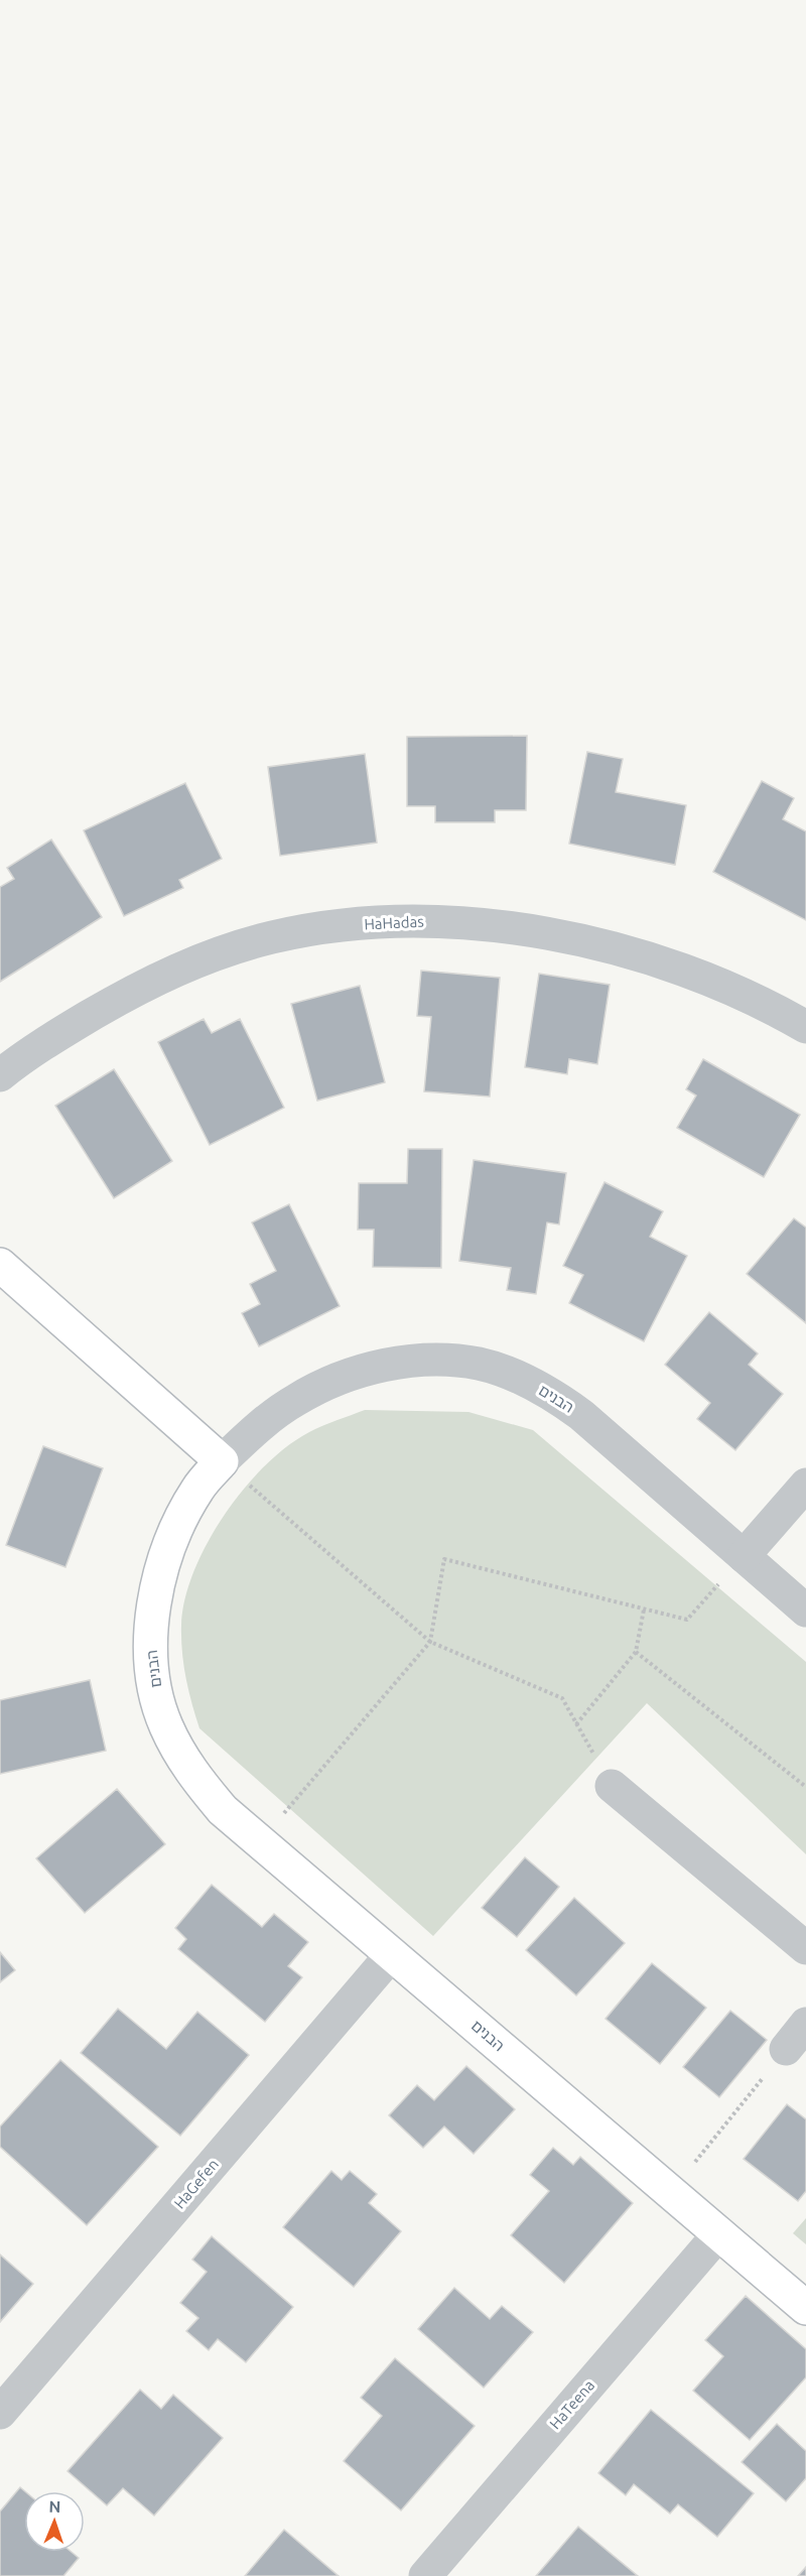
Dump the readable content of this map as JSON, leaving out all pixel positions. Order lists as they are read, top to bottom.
{
  "streets": {
    "main road": ["הבנים"],
    "street": ["HaHadas", "HaGefen", "HaTeena"]
  },
  "crossings": [
    ["הבנים", "HaGefen"],
    ["הבנים", "HaTeena"]
  ],
  "north": "top"
}
